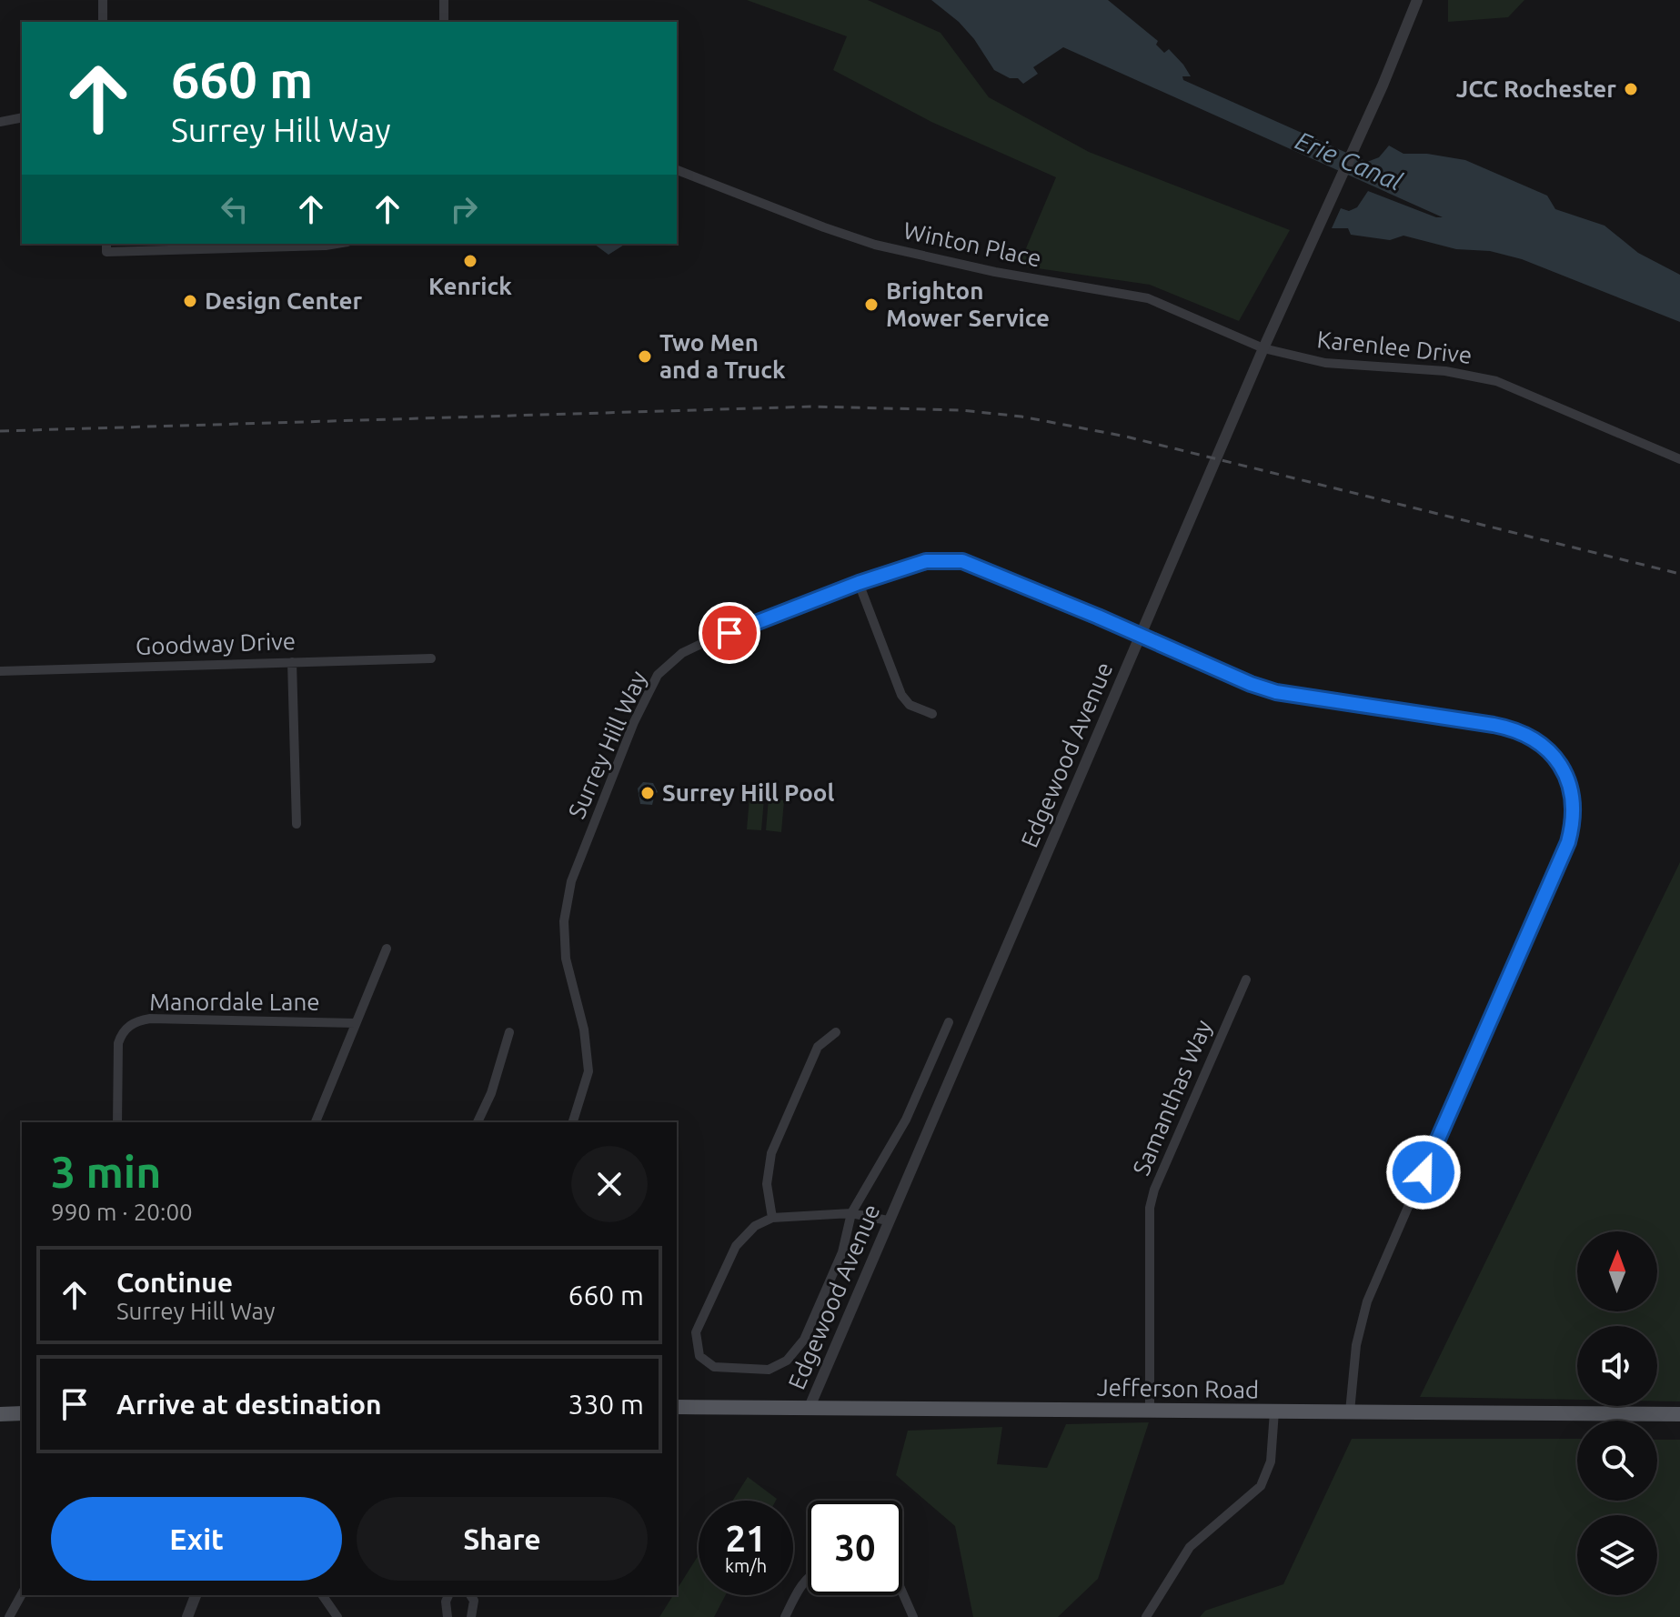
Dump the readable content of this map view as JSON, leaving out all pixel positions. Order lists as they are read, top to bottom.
{
  "streets": {
    "main road": ["Jefferson Road"],
    "street": [
      "Winton Place",
      "Karenlee Drive",
      "Goodway Drive",
      "Surrey Hill Way",
      "Edgewood Avenue",
      "Manordale Lane",
      "Samanthas Way"
    ]
  },
  "crossings": [
    ["Winton Place", "Karenlee Drive"],
    ["Winton Place", "Edgewood Avenue"],
    ["Karenlee Drive", "Edgewood Avenue"],
    ["Surrey Hill Way", "Edgewood Avenue"],
    ["Surrey Hill Way", "Jefferson Road"],
    ["Edgewood Avenue", "Jefferson Road"],
    ["Samanthas Way", "Jefferson Road"]
  ],
  "water": ["Erie Canal"],
  "places": [
    "JCC Rochester",
    "Kenrick",
    "Design Center",
    "Brighton Mower Service",
    "Two Men and a Truck",
    "Surrey Hill Pool"
  ],
  "north": "top",
  "page": {
    "turn": ["660 m", "Surrey Hill Way"],
    "heading": ["3 min", "990 m · 20:00"],
    "list": [
      {
        "name": "Continue",
        "note": "Surrey Hill Way",
        "value": "660 m"
      },
      {
        "name": "Arrive at destination",
        "value": "330 m"
      }
    ],
    "buttons": ["Exit", "Share"],
    "speed": "21 km/h",
    "limit": "30"
  }
}
